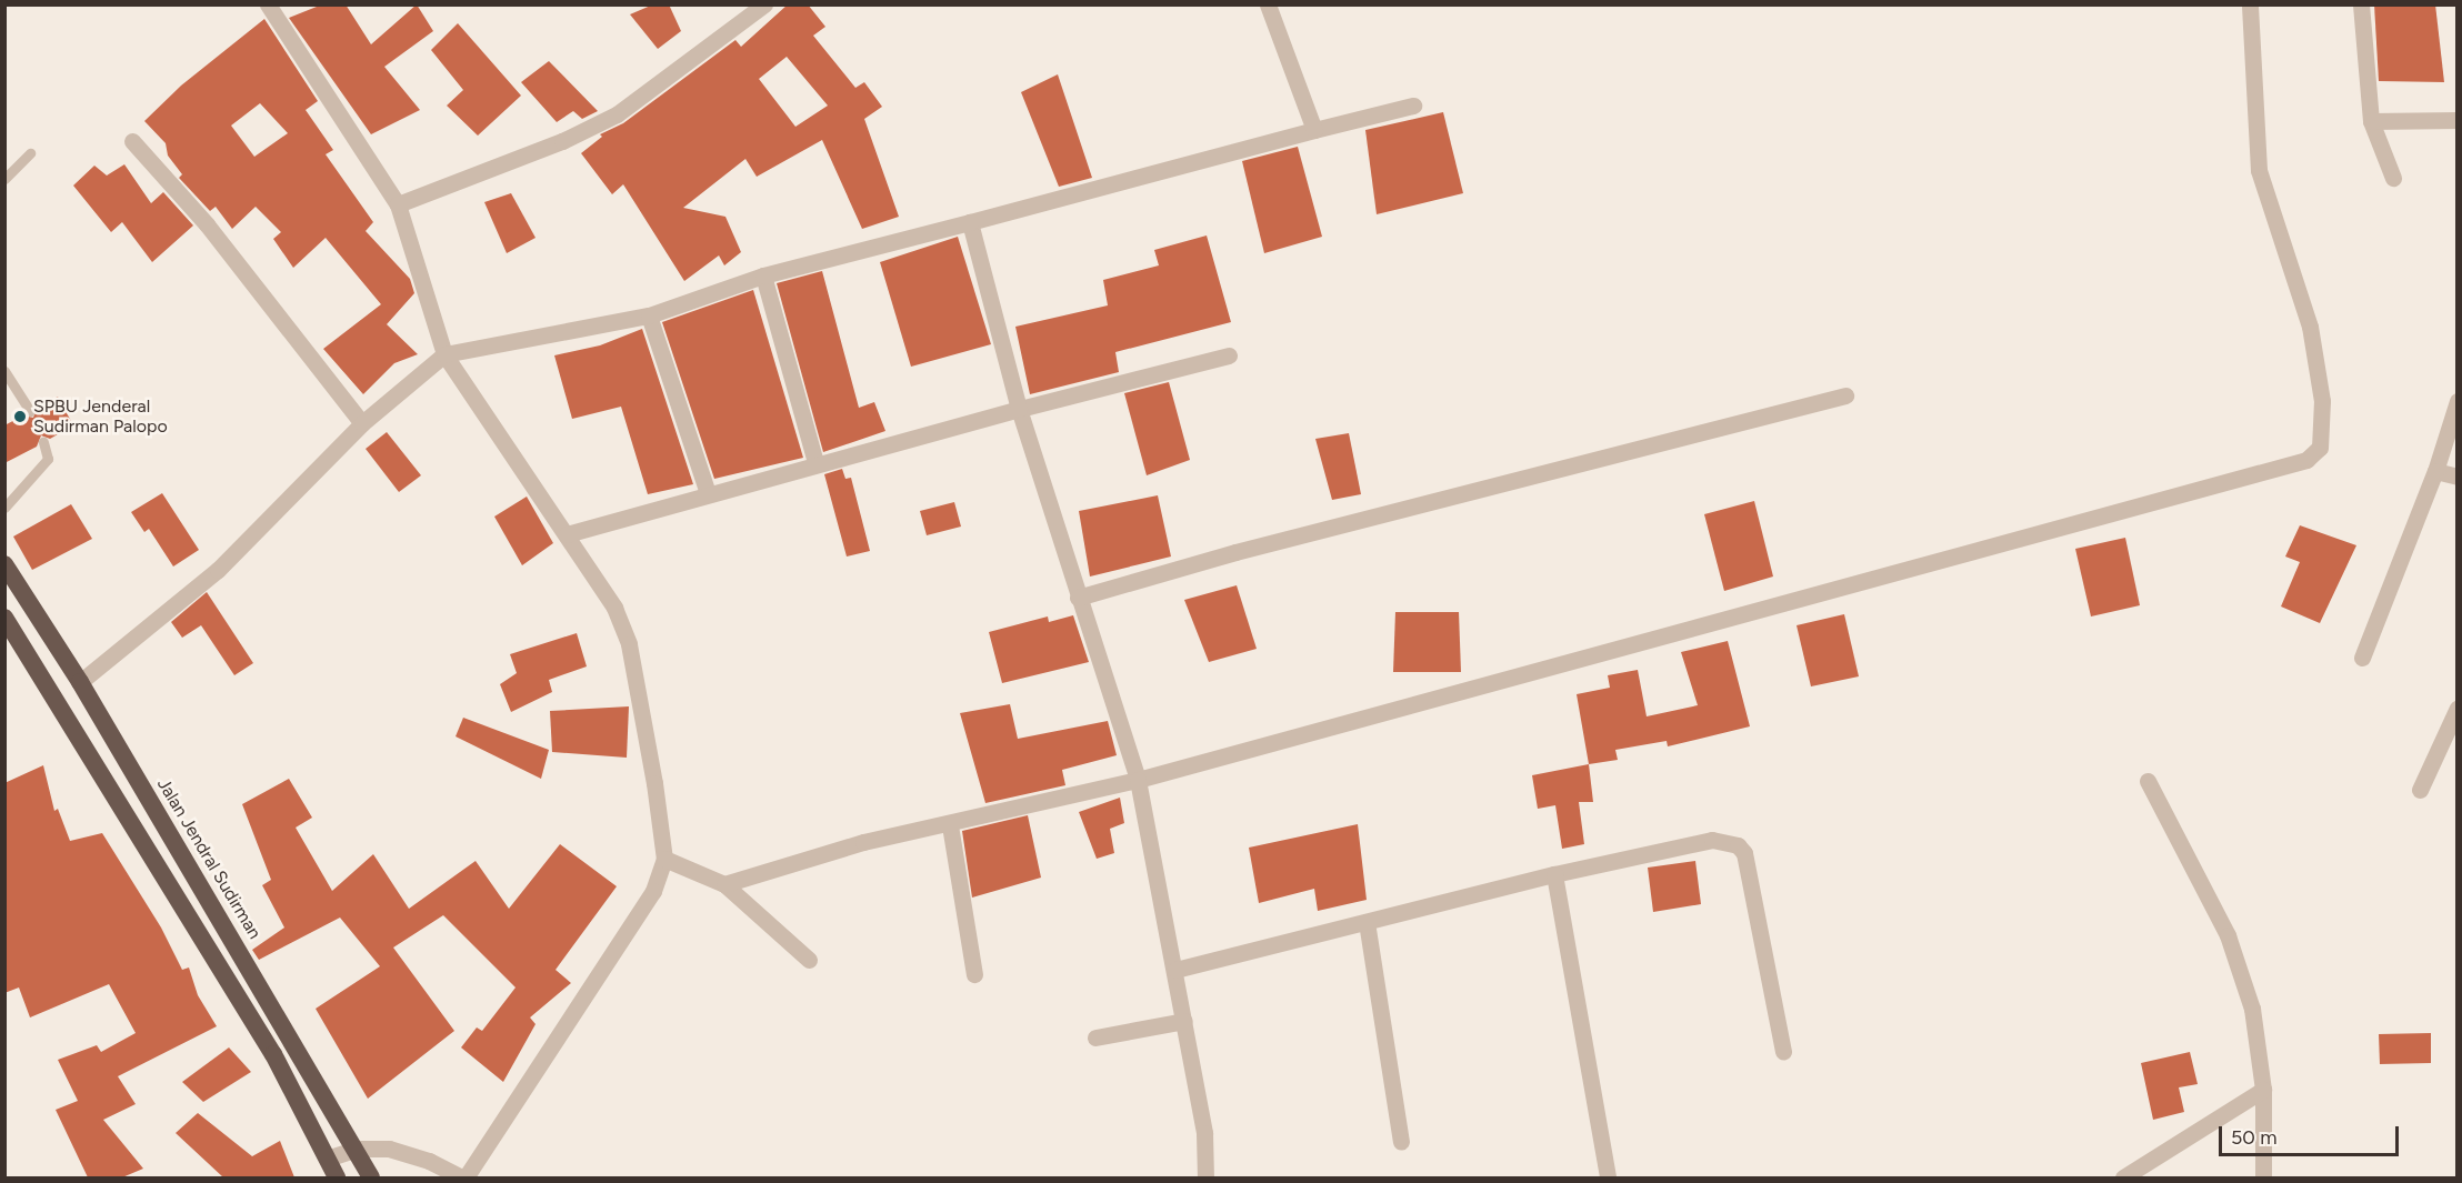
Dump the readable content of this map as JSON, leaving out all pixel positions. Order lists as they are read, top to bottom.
{
  "streets": {
    "highway": ["Jalan Jendral Sudirman"]
  },
  "places": ["SPBU Jenderal Sudirman Palopo"],
  "scale_bar": "50 m"
}
